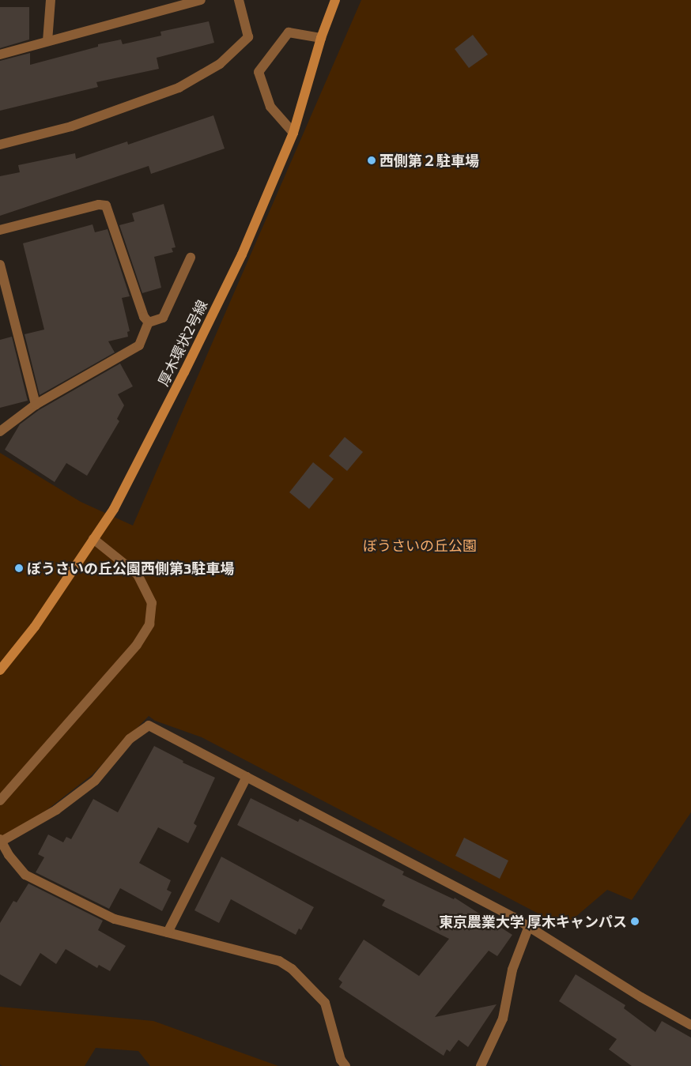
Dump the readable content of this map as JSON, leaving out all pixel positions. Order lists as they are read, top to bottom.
{
  "streets": {
    "street": ["厚木環状2号線"]
  },
  "parks": ["ぼうさいの丘公園"],
  "places": ["西側第２駐車場", "ぼうさいの丘公園西側第3駐車場", "東京農業大学 厚木キャンパス"]
}
